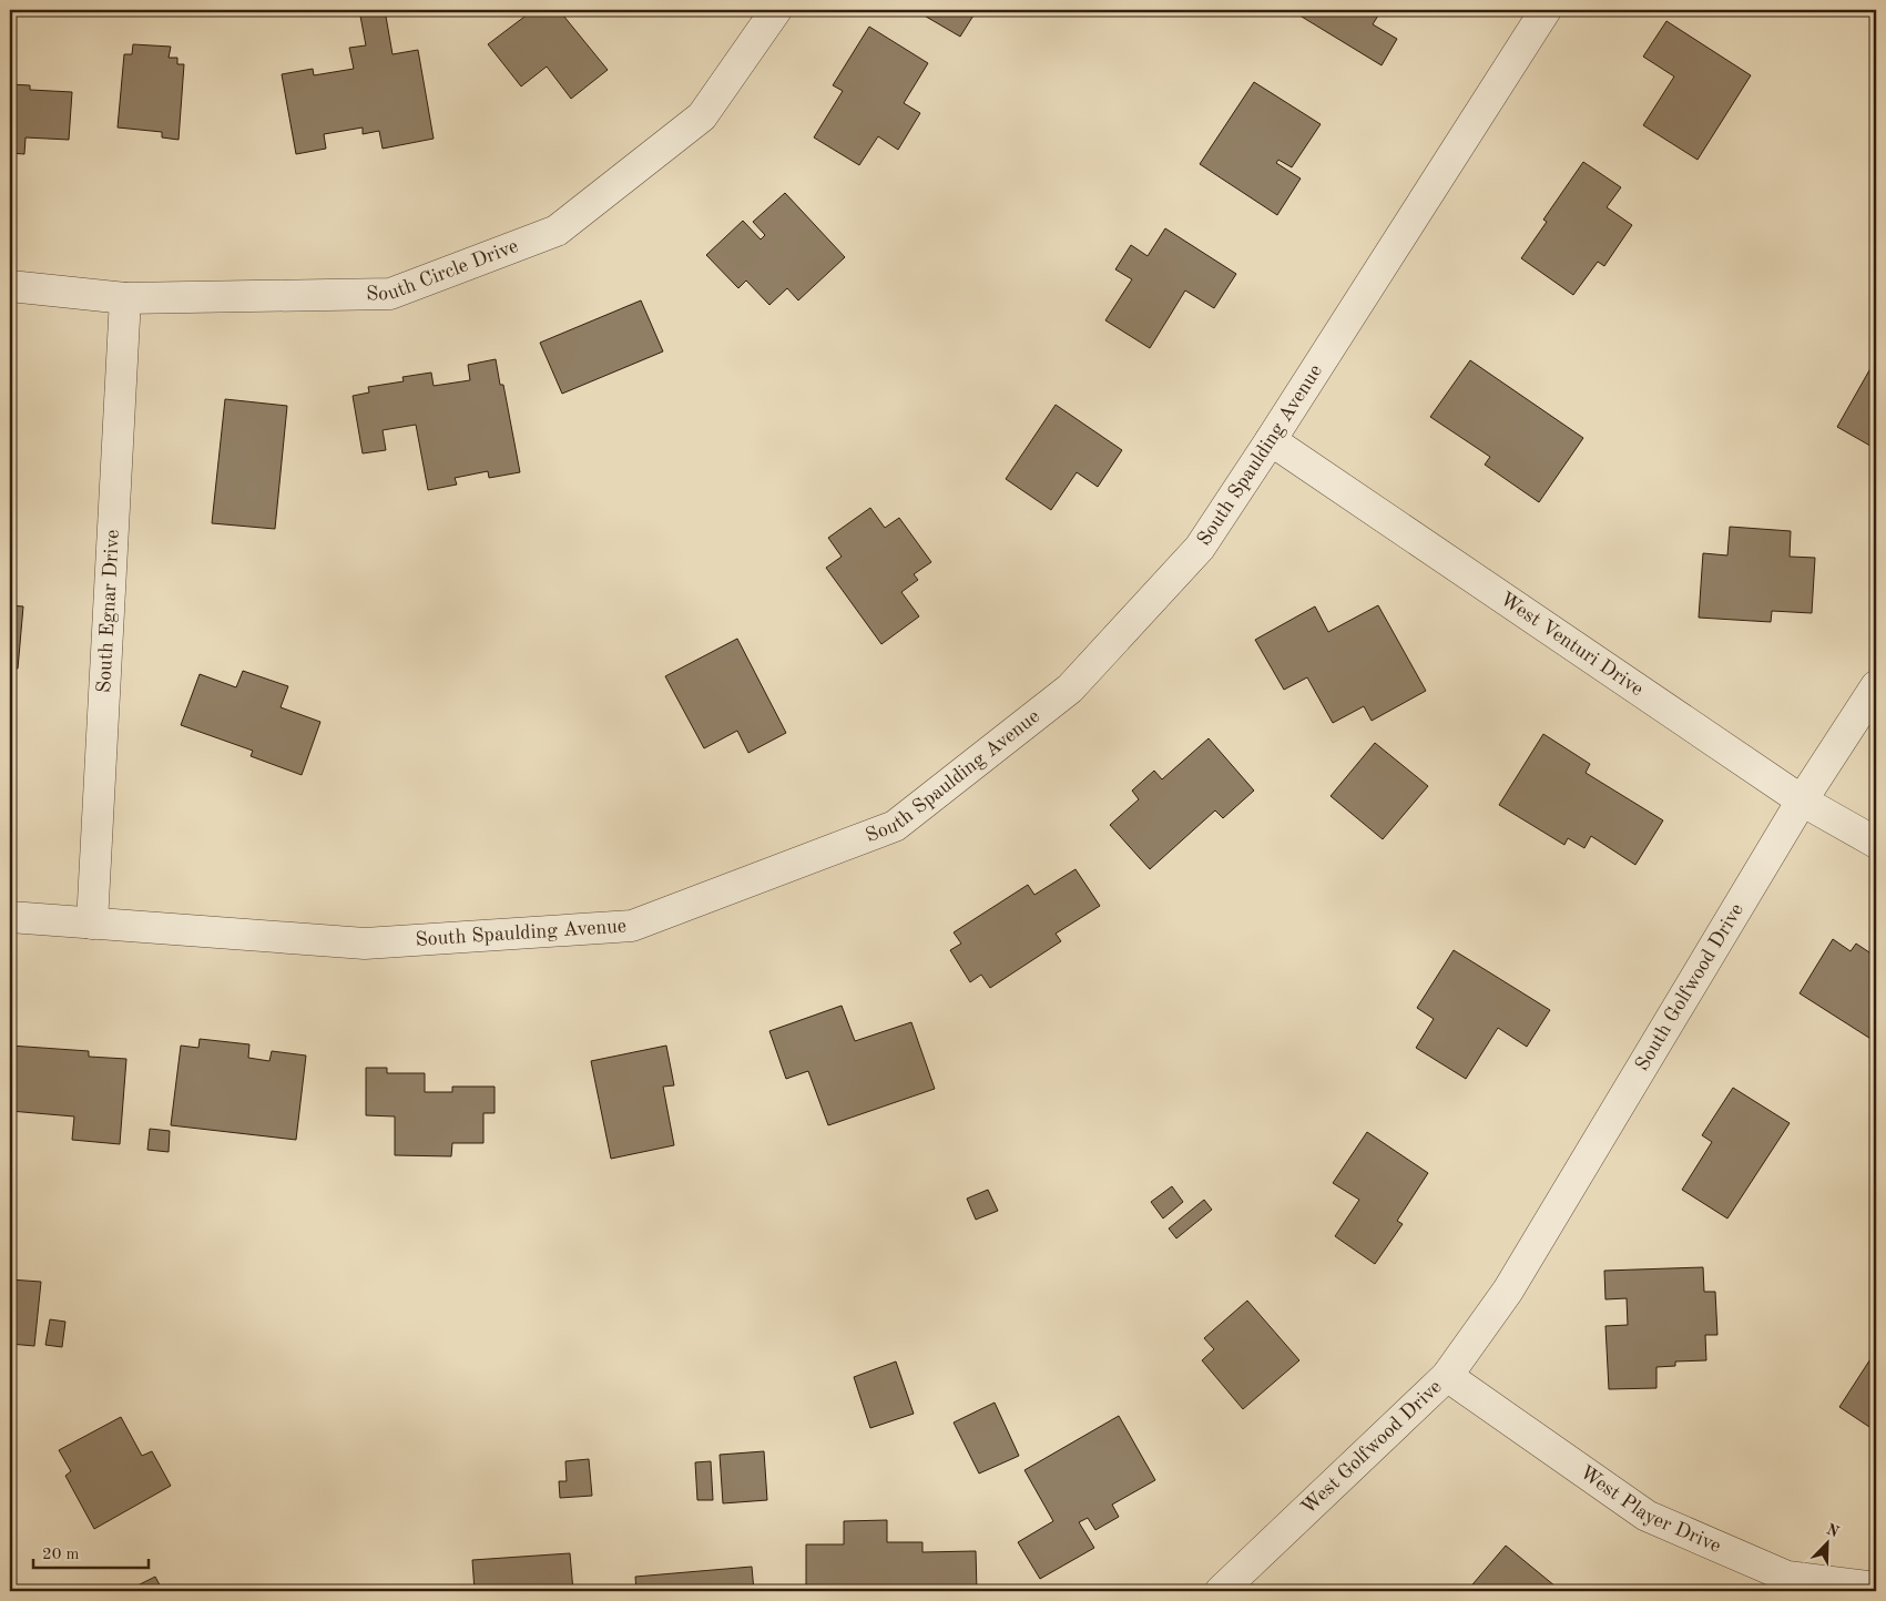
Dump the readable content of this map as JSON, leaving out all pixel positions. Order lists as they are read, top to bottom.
{
  "streets": {
    "street": [
      "South Circle Drive",
      "South Spaulding Avenue",
      "South Egnar Drive",
      "West Venturi Drive",
      "South Golfwood Drive",
      "West Golfwood Drive",
      "West Player Drive"
    ]
  },
  "crossings": [
    ["South Circle Drive", "South Egnar Drive"],
    ["South Spaulding Avenue", "South Egnar Drive"],
    ["South Spaulding Avenue", "West Venturi Drive"],
    ["West Venturi Drive", "South Golfwood Drive"],
    ["South Golfwood Drive", "West Golfwood Drive"],
    ["West Golfwood Drive", "West Player Drive"]
  ],
  "scale_bar": "20 m",
  "north": "top right"
}
